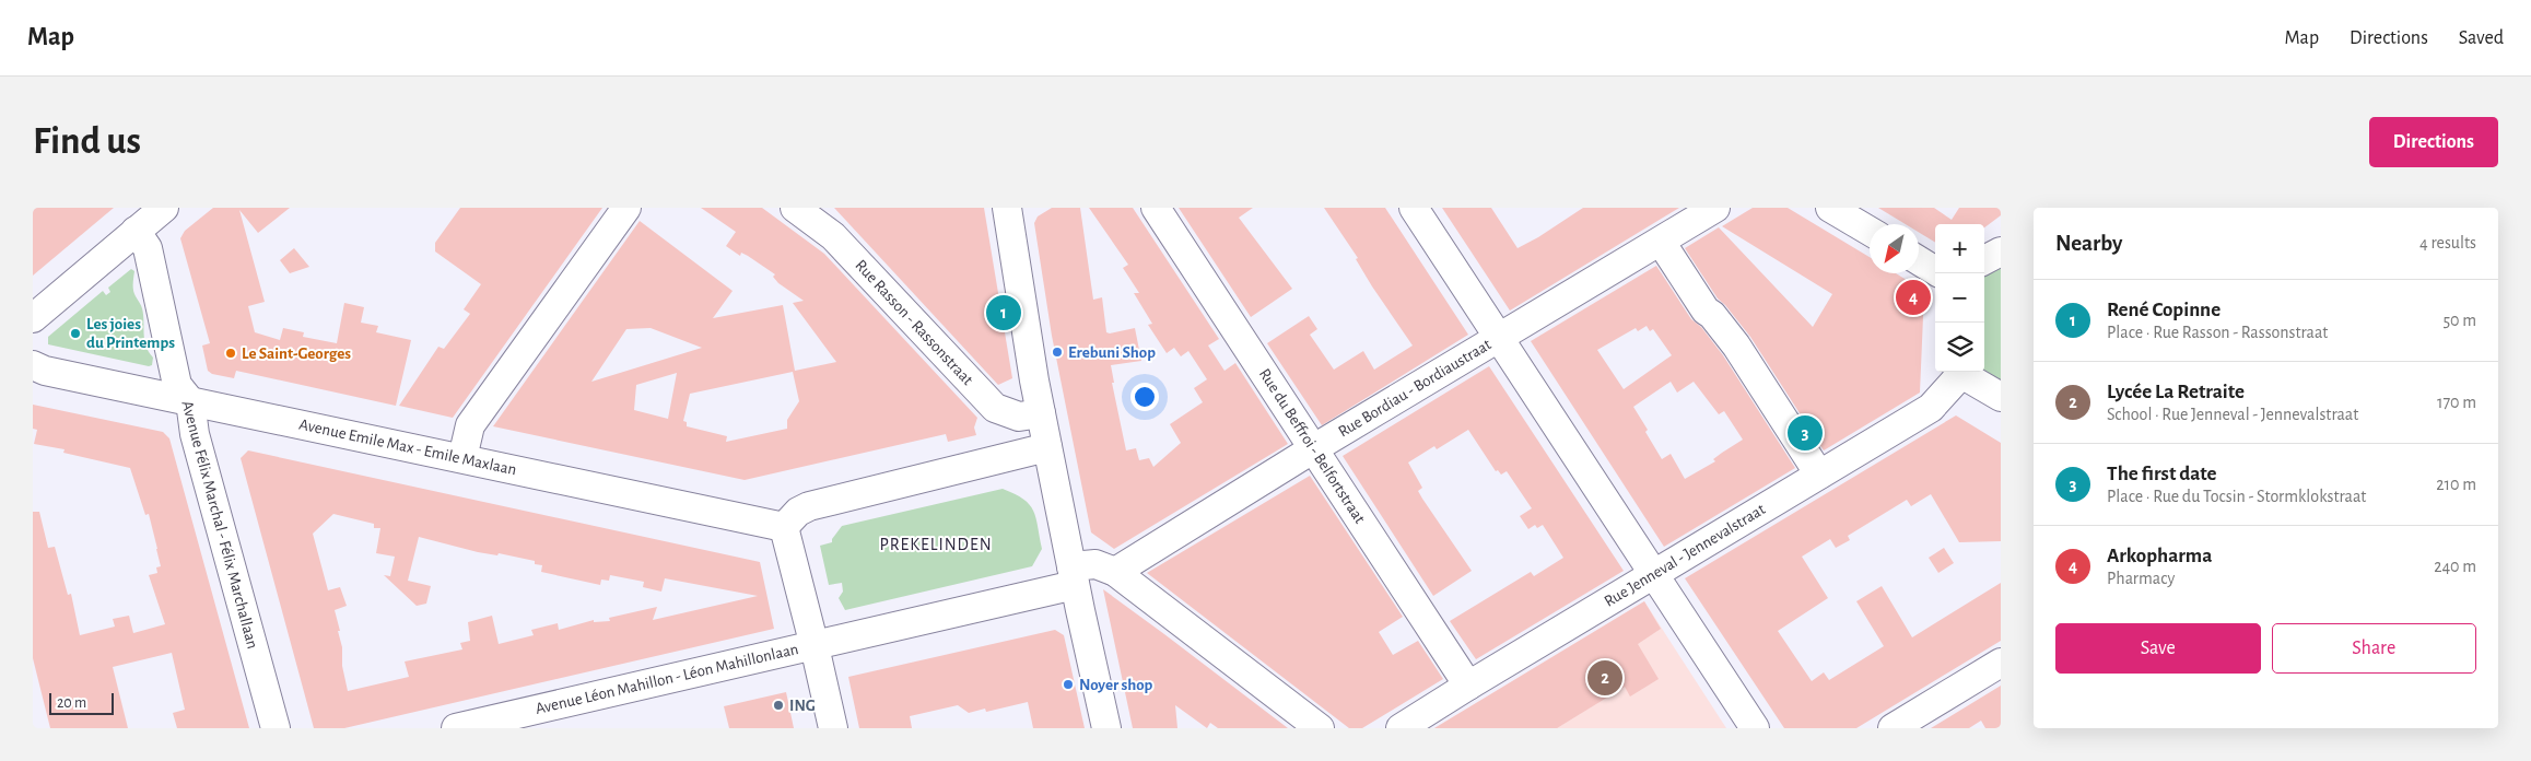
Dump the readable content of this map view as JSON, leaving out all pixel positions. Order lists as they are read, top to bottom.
{
  "streets": {
    "street": [
      "Rue Rasson - Rassonstraat",
      "Rue Bordiau - Bordiaustraat",
      "Rue du Beffroi - Belfortstraat",
      "Avenue Emile Max - Emile Maxlaan",
      "Avenue Félix Marchal - Félix Marchallaan",
      "Rue Jenneval - Jennevalstraat",
      "Avenue Léon Mahillon - Léon Mahillonlaan"
    ]
  },
  "crossings": [
    ["Rue Bordiau - Bordiaustraat", "Rue du Beffroi - Belfortstraat"],
    ["Rue Bordiau - Bordiaustraat", "Avenue Léon Mahillon - Léon Mahillonlaan"],
    ["Rue du Beffroi - Belfortstraat", "Rue Jenneval - Jennevalstraat"],
    ["Avenue Emile Max - Emile Maxlaan", "Avenue Félix Marchal - Félix Marchallaan"]
  ],
  "districts": ["PREKELINDEN"],
  "places": [
    "Les joies du Printemps",
    "Erebuni Shop",
    "Le Saint-Georges",
    "Noyer shop",
    "ING"
  ],
  "scale_bar": "20 m",
  "north": "bottom left",
  "page": {
    "header": "Map",
    "nav": ["Map", "Directions", "Saved"],
    "buttons": [
      "Directions",
      ["Save", "Share"]
    ],
    "title": "Find us",
    "heading": ["Nearby", "4 results"],
    "map_buttons": ["+", "−"],
    "pins": [
      "4",
      "1",
      "3",
      "2"
    ],
    "list": [
      {
        "mark": "1",
        "name": "René Copinne",
        "note": "Place · Rue Rasson - Rassonstraat",
        "value": "50 m"
      },
      {
        "mark": "2",
        "name": "Lycée La Retraite",
        "note": "School · Rue Jenneval - Jennevalstraat",
        "value": "170 m"
      },
      {
        "mark": "3",
        "name": "The first date",
        "note": "Place · Rue du Tocsin - Stormklokstraat",
        "value": "210 m"
      },
      {
        "mark": "4",
        "name": "Arkopharma",
        "note": "Pharmacy",
        "value": "240 m"
      }
    ],
    "scale": "20 m"
  }
}
